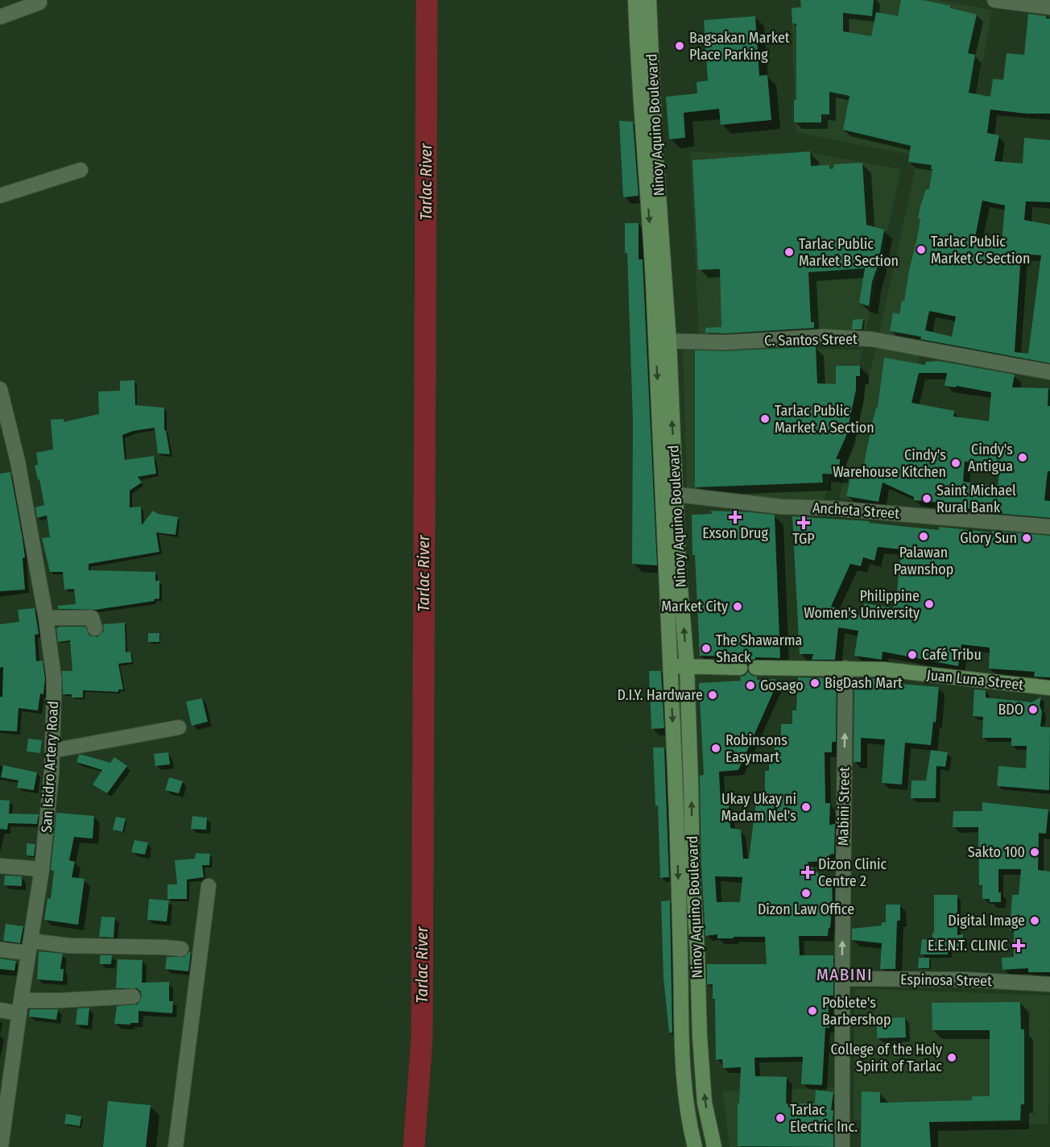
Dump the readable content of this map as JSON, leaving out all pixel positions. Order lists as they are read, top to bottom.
{
  "streets": {
    "main road": ["Ninoy Aquino Boulevard", "Juan Luna Street"],
    "street": [
      "C. Santos Street",
      "Ancheta Street",
      "San Isidro Artery Road",
      "Mabini Street",
      "Espinosa Street"
    ]
  },
  "crossings": [
    ["Ninoy Aquino Boulevard", "C. Santos Street"],
    ["Ninoy Aquino Boulevard", "Ancheta Street"],
    ["Juan Luna Street", "Mabini Street"],
    ["Mabini Street", "Espinosa Street"]
  ],
  "one_way": ["Mabini Street"],
  "districts": ["MABINI"],
  "water": ["Tarlac River"],
  "places": {
    "other": [
      "Bagsakan Market Place Parking",
      "Tarlac Public Market C Section",
      "Tarlac Public Market B Section",
      "Tarlac Public Market A Section",
      "Cindy's Antigua",
      "Cindy's Warehouse Kitchen",
      "Saint Michael Rural Bank",
      "Palawan Pawnshop",
      "Glory Sun",
      "Philippine Women's University",
      "Market City",
      "The Shawarma Shack",
      "Café Tribu",
      "BigDash Mart",
      "Gosago",
      "D.I.Y. Hardware",
      "BDO",
      "Robinsons Easymart",
      "Ukay Ukay ni Madam Nel's",
      "Sakto 100",
      "Dizon Law Office",
      "Digital Image",
      "Poblete's Barbershop",
      "College of the Holy Spirit of Tarlac",
      "Tarlac Electric Inc."
    ],
    "health": [
      "Exson Drug",
      "TGP",
      "Dizon Clinic Centre 2",
      "E.E.N.T. CLINIC"
    ]
  }
}
